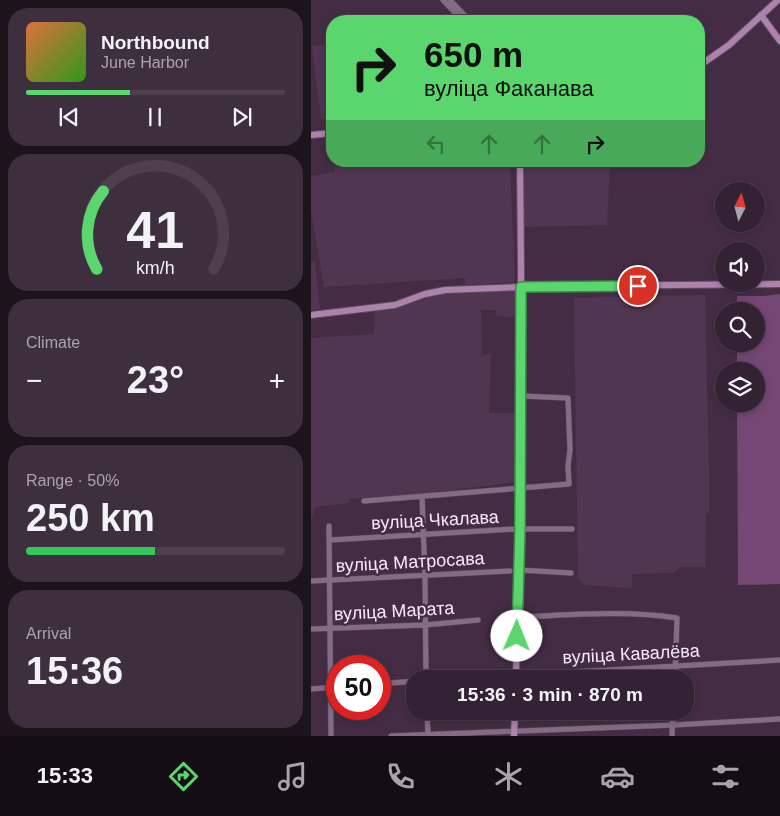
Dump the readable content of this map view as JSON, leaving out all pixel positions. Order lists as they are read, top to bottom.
{
  "streets": {
    "street": [
      "вуліца Чкалава",
      "вуліца Матросава",
      "вуліца Марата",
      "вуліца Кавалёва"
    ]
  },
  "north": "top",
  "page": {
    "turn": ["650 m", "вуліца Факанава"],
    "song": ["Northbound", "June Harbor"],
    "tile": [
      "Climate",
      ["Range · 50%", "250 km"],
      ["Arrival", "15:36"]
    ],
    "heat": ["−", "23°", "+"],
    "limit": "50",
    "trip": "15:36 · 3 min · 870 m",
    "tabs": "15:33",
    "gauge": ["41", "km/h"]
  }
}
